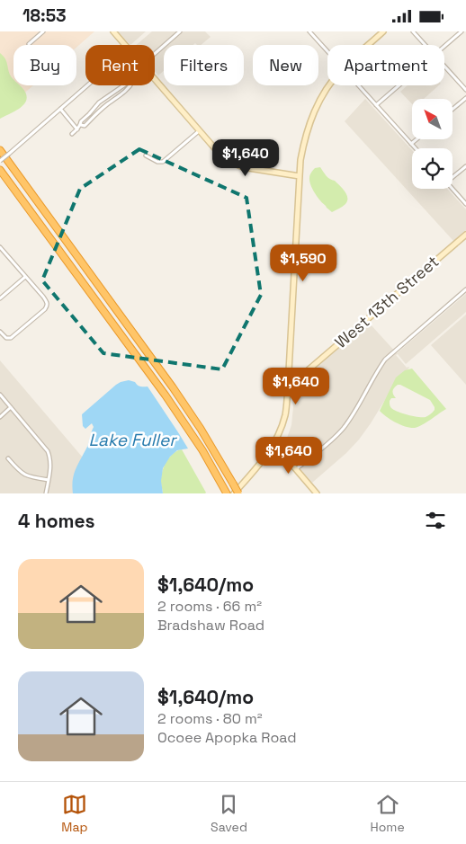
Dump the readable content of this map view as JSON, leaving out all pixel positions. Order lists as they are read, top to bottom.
{
  "streets": {
    "street": ["West 13th Street"]
  },
  "water": ["Lake Fuller"],
  "north": "top left",
  "page": {
    "status": "18:53",
    "chip": [
      "Buy",
      "Rent",
      "Filters",
      "New",
      "Apartment"
    ],
    "price": [
      "$1,640",
      "$1,590",
      "$1,640",
      "$1,640"
    ],
    "heading": "4 homes",
    "list": [
      {
        "name": "$1,640/mo",
        "note": "2 rooms · 66 m² · Bradshaw Road"
      },
      {
        "name": "$1,640/mo",
        "note": "2 rooms · 80 m² · Ocoee Apopka Road"
      }
    ],
    "tabs": ["Map", "Saved", "Home"]
  }
}
